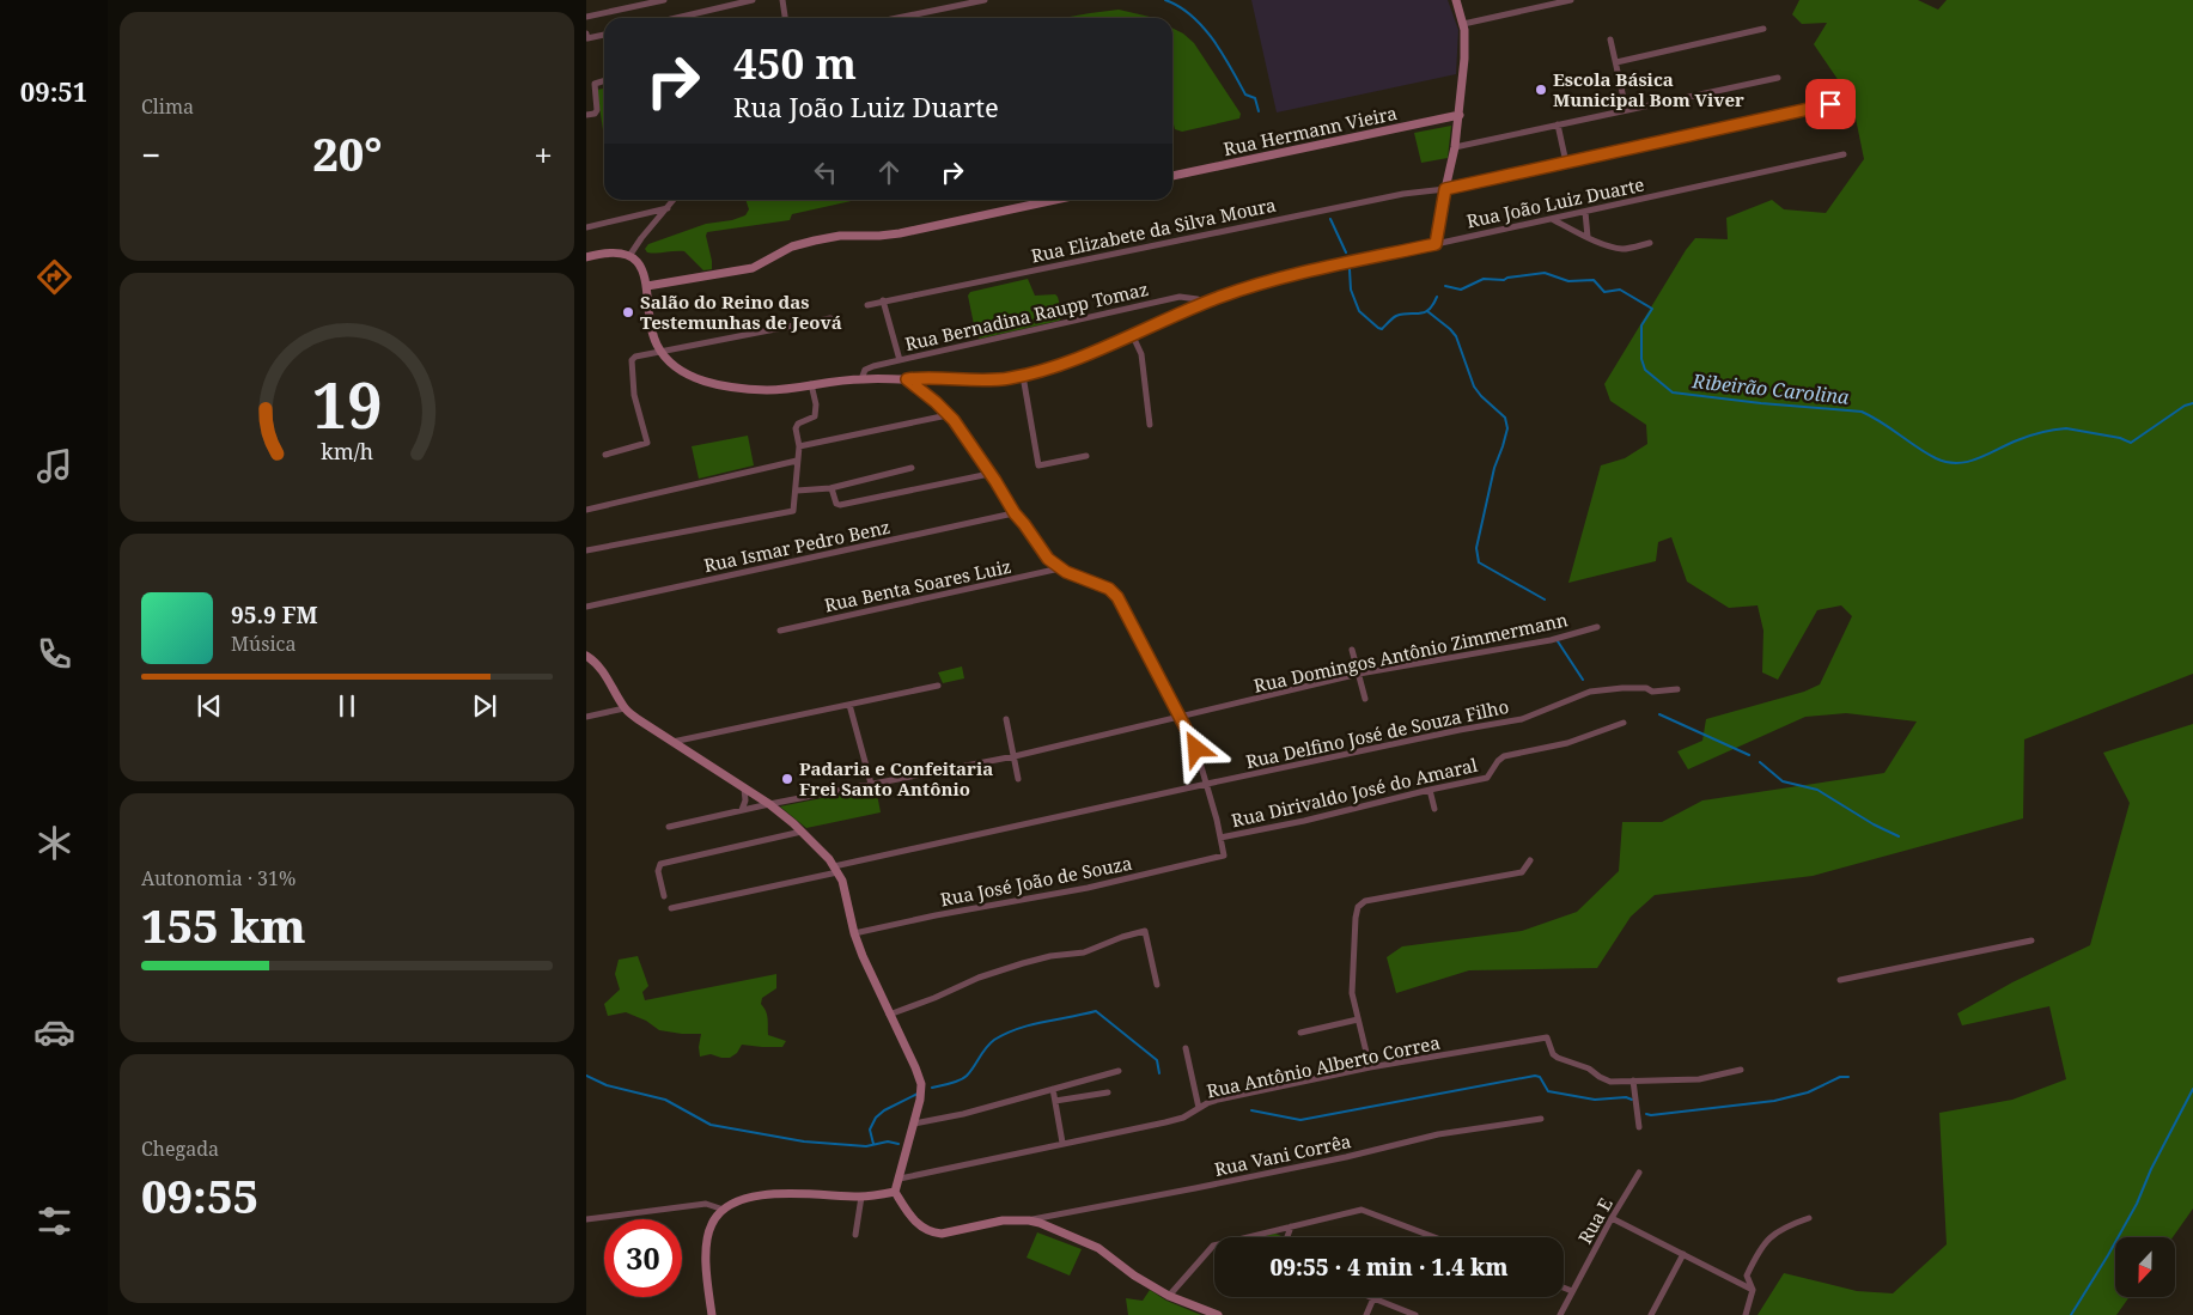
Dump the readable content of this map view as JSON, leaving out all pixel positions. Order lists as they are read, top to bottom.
{
  "streets": {
    "street": [
      "Rua Hermann Vieira",
      "Rua João Luiz Duarte",
      "Rua Elizabete da Silva Moura",
      "Rua Bernadina Raupp Tomaz",
      "Rua Ismar Pedro Benz",
      "Rua Benta Soares Luiz",
      "Rua Domingos Antônio Zimmermann",
      "Rua Delfino José de Souza Filho",
      "Rua Dirivaldo José do Amaral",
      "Rua José João de Souza",
      "Rua Antônio Alberto Correa",
      "Rua Vani Corrêa",
      "Rua E"
    ]
  },
  "crossings": [
    ["Rua João Luiz Duarte", "Rua Bernadina Raupp Tomaz"],
    ["Rua Dirivaldo José do Amaral", "Rua José João de Souza"]
  ],
  "water": ["Ribeirão Carolina"],
  "places": ["Escola Básica Municipal Bom Viver", "Salão do Reino das Testemunhas de Jeová", "Padaria e Confeitaria Frei Santo Antônio"],
  "north": "bottom",
  "page": {
    "tabs": "09:51",
    "tile": [
      "Clima",
      ["Autonomia · 31%", "155 km"],
      ["Chegada", "09:55"]
    ],
    "turn": ["450 m", "Rua João Luiz Duarte"],
    "heat": ["−", "20°", "+"],
    "song": ["95.9 FM", "Música"],
    "limit": "30",
    "trip": "09:55 · 4 min · 1.4 km",
    "gauge": ["19", "km/h"]
  }
}
